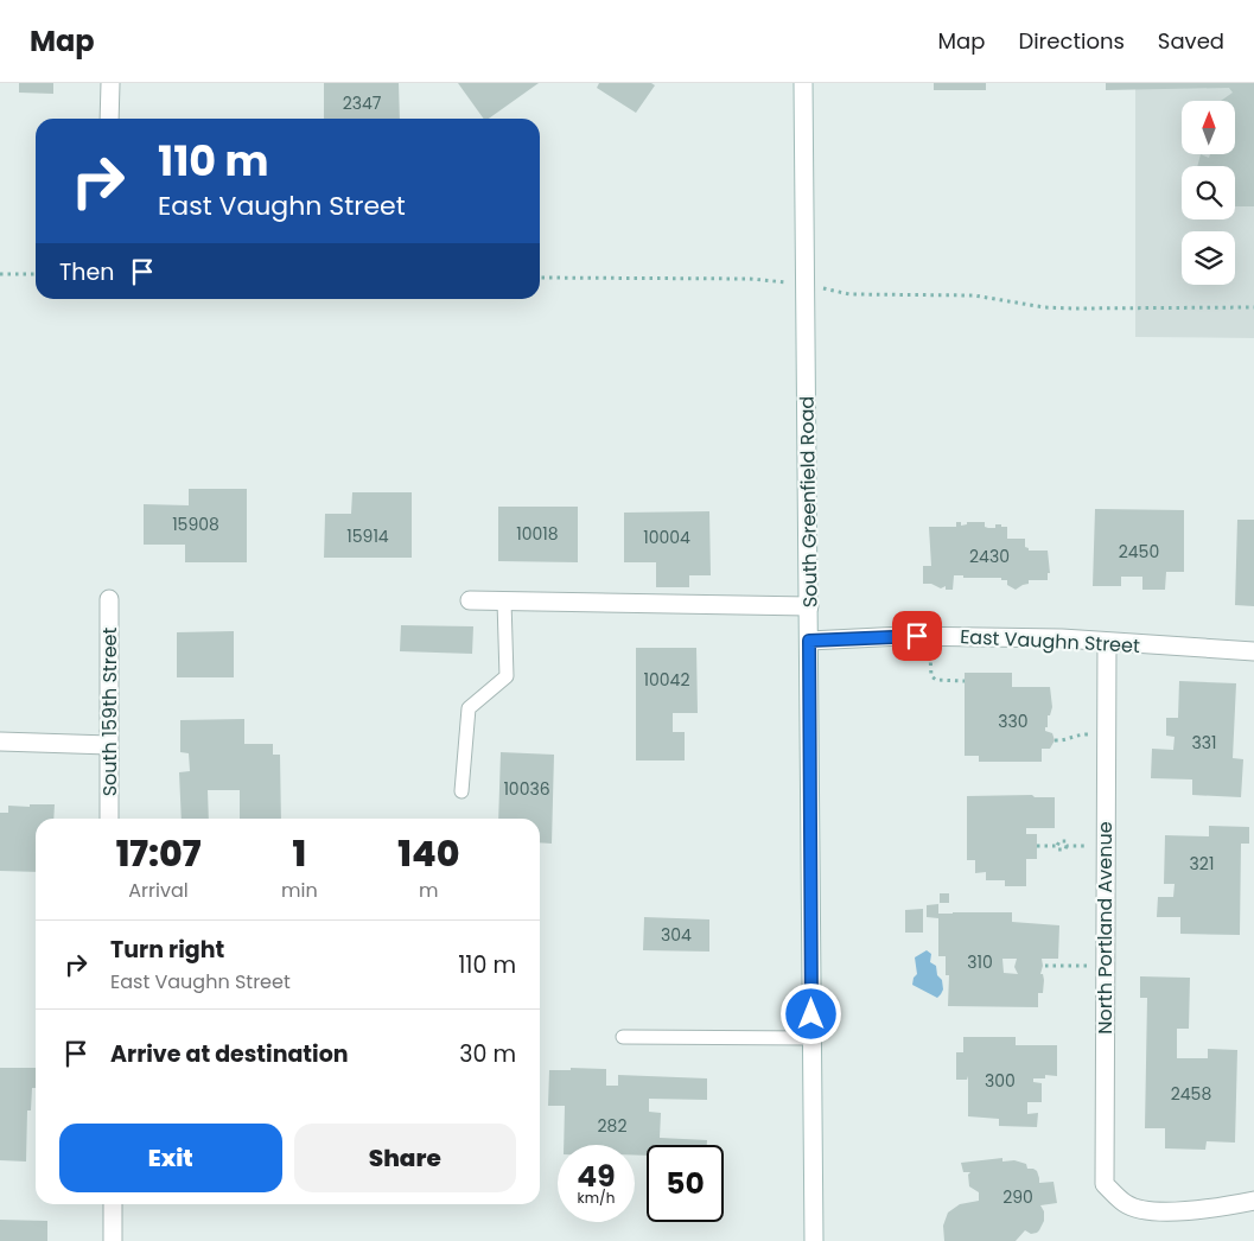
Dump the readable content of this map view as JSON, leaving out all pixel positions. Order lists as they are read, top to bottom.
{
  "streets": {
    "street": [
      "South Greenfield Road",
      "East Vaughn Street",
      "South 159th Street",
      "North Portland Avenue"
    ]
  },
  "crossings": [
    ["South Greenfield Road", "East Vaughn Street"],
    ["East Vaughn Street", "North Portland Avenue"]
  ],
  "house_numbers": [
    "2347",
    "15908",
    "10018",
    "15914",
    "10004",
    "2450",
    "2430",
    "10042",
    "330",
    "331",
    "10036",
    "321",
    "304",
    "310",
    "300",
    "2458",
    "282",
    "290"
  ],
  "north": "top",
  "page": {
    "header": "Map",
    "nav": ["Map", "Directions", "Saved"],
    "turn": ["110 m", "East Vaughn Street"],
    "then": "Then",
    "eta": [
      "17:07",
      "Arrival",
      "1",
      "min",
      "140",
      "m"
    ],
    "list": [
      {
        "name": "Turn right",
        "note": "East Vaughn Street",
        "value": "110 m"
      },
      {
        "name": "Arrive at destination",
        "value": "30 m"
      }
    ],
    "buttons": ["Exit", "Share"],
    "speed": "49 km/h",
    "limit": "50"
  }
}
